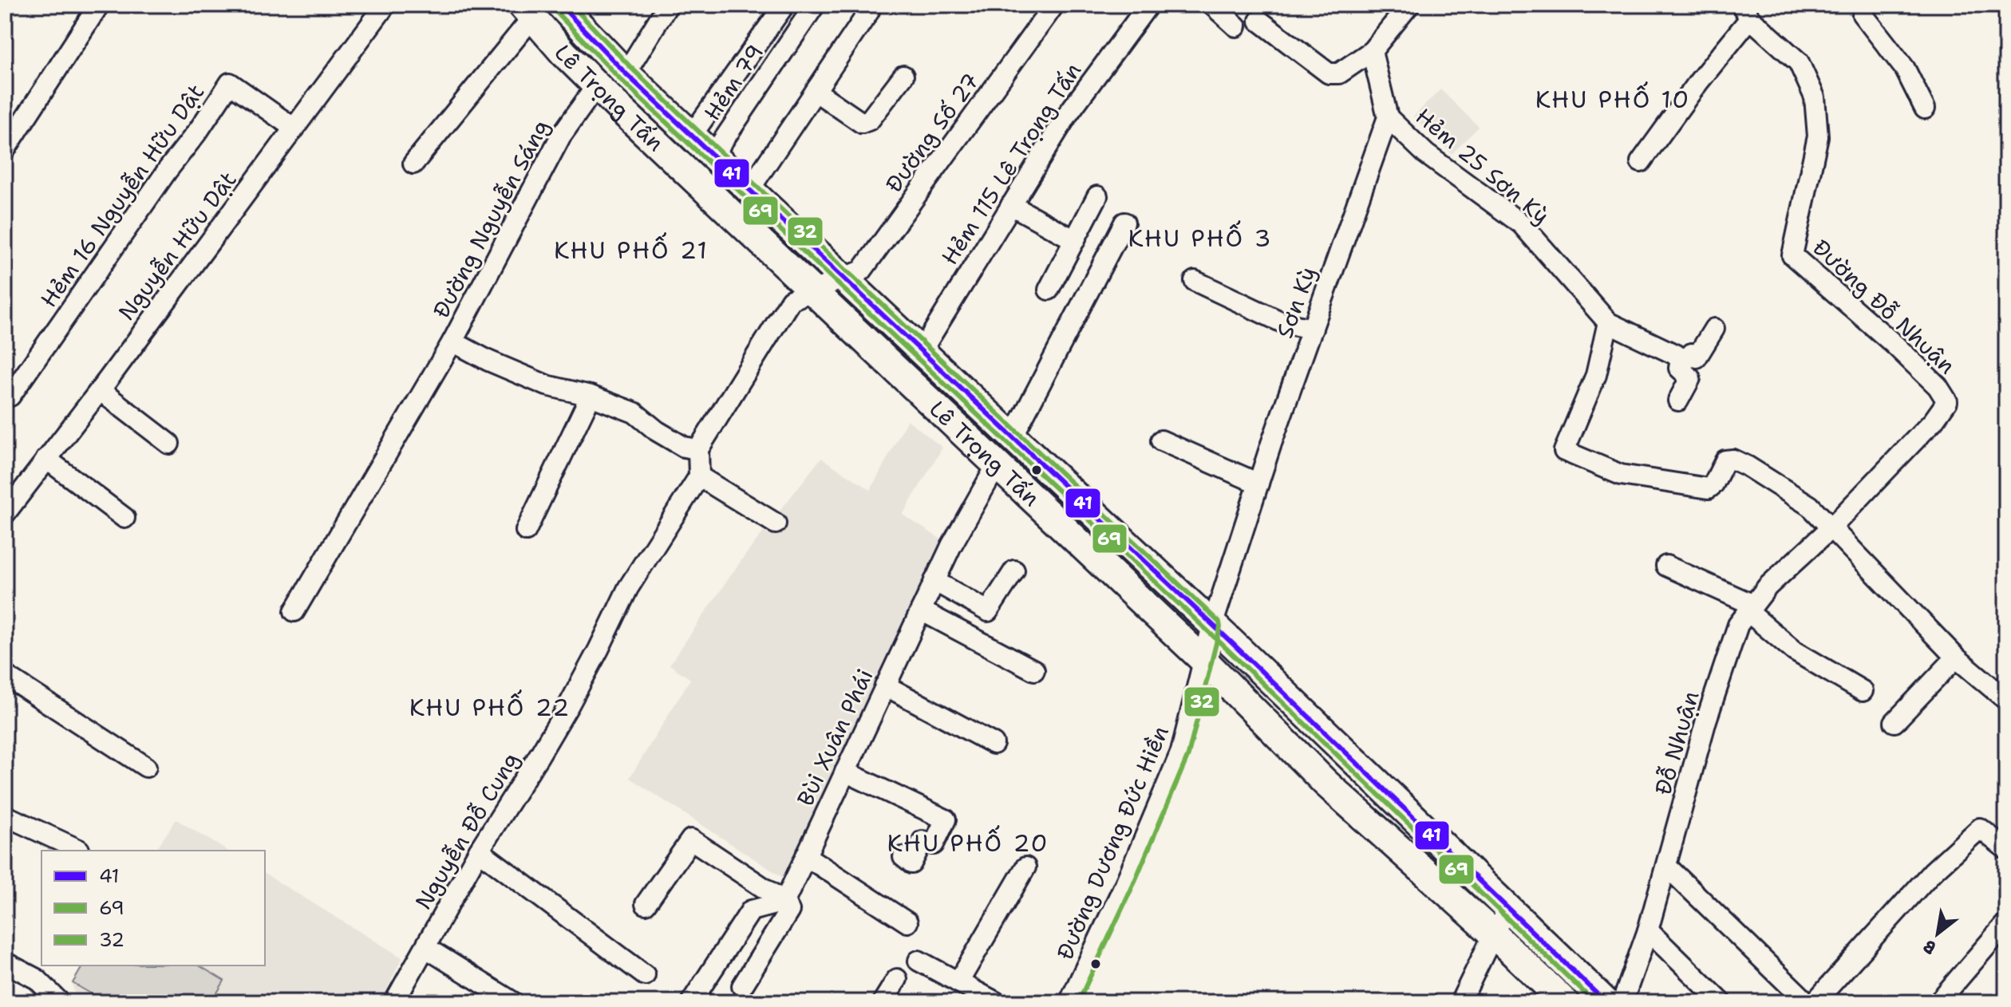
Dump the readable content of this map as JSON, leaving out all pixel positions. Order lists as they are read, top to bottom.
{
  "streets": {
    "main road": ["Lê Trọng Tấn"],
    "street": [
      "Hẻm 79",
      "Đường Số 27",
      "Hẻm 115 Lê Trọng Tấn",
      "Hẻm 25 Sơn Kỳ",
      "Hẻm 16 Nguyễn Hữu Dật",
      "Đường Nguyễn Sáng",
      "Nguyễn Hữu Dật",
      "Sơn Kỳ",
      "Đường Đỗ Nhuận",
      "Bùi Xuân Phái",
      "Đỗ Nhuận",
      "Nguyễn Đỗ Cung",
      "Đường Dương Đức Hiền"
    ]
  },
  "crossings": [
    ["Hẻm 79", "Lê Trọng Tấn"],
    ["Lê Trọng Tấn", "Đường Số 27"],
    ["Lê Trọng Tấn", "Hẻm 115 Lê Trọng Tấn"],
    ["Lê Trọng Tấn", "Đường Nguyễn Sáng"],
    ["Lê Trọng Tấn", "Sơn Kỳ"],
    ["Lê Trọng Tấn", "Bùi Xuân Phái"],
    ["Lê Trọng Tấn", "Đường Dương Đức Hiền"],
    ["Hẻm 25 Sơn Kỳ", "Sơn Kỳ"],
    ["Hẻm 16 Nguyễn Hữu Dật", "Nguyễn Hữu Dật"],
    ["Sơn Kỳ", "Đường Dương Đức Hiền"],
    ["Đường Đỗ Nhuận", "Đỗ Nhuận"]
  ],
  "districts": [
    "KHU PHỐ 10",
    "KHU PHỐ 3",
    "KHU PHỐ 21",
    "KHU PHỐ 22",
    "KHU PHỐ 20"
  ],
  "lines": ["transit line 41", "transit line 32", "transit line 69"],
  "legend": ["41", "69", "32"],
  "north": "bottom left"
}
